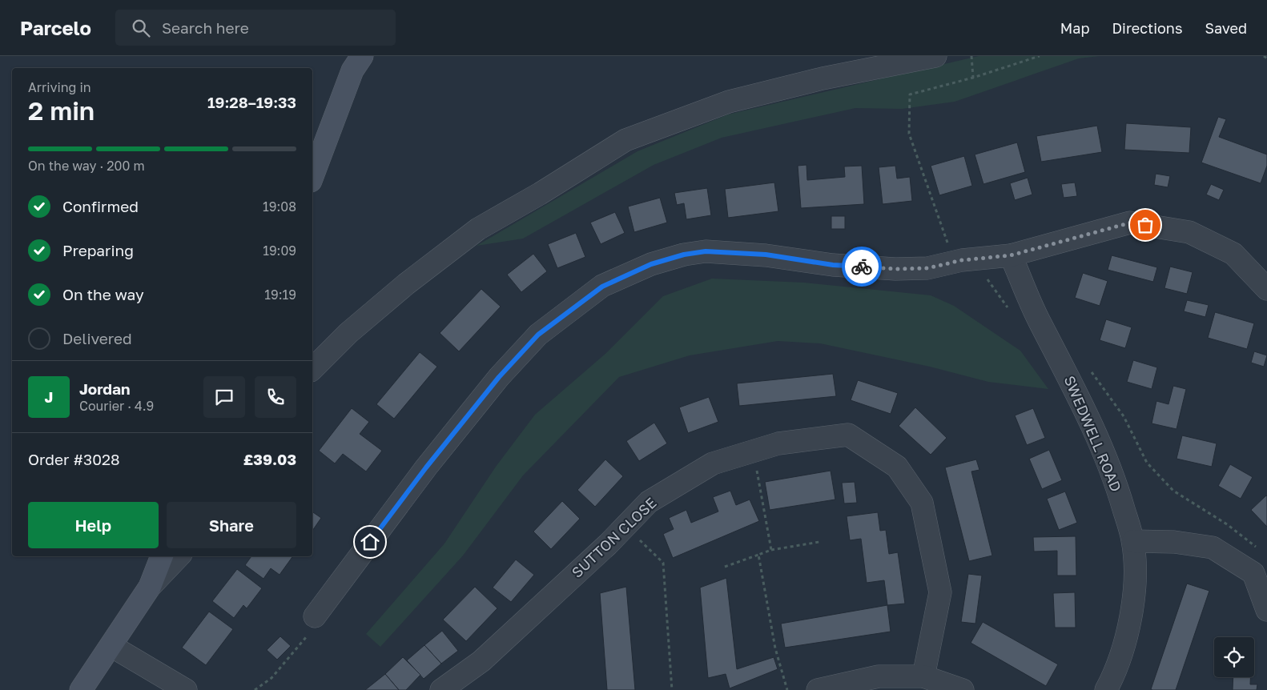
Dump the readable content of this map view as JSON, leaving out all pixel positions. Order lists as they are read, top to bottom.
{
  "streets": {
    "street": ["SWEDWELL ROAD", "SUTTON CLOSE"]
  },
  "page": {
    "header": "Parcelo",
    "search": "Search here",
    "nav": ["Map", "Directions", "Saved"],
    "heading": ["2 min", "Arriving in", "19:28–19:33"],
    "panel": [
      "Jordan",
      "Courier · 4.9",
      "Order #3028",
      "£39.03"
    ],
    "bar": "On the way · 200 m",
    "list": [
      ["Confirmed", "19:08"],
      ["Preparing", "19:09"],
      ["On the way", "19:19"],
      "Delivered"
    ],
    "round": "J",
    "buttons": ["Help", "Share"]
  }
}
